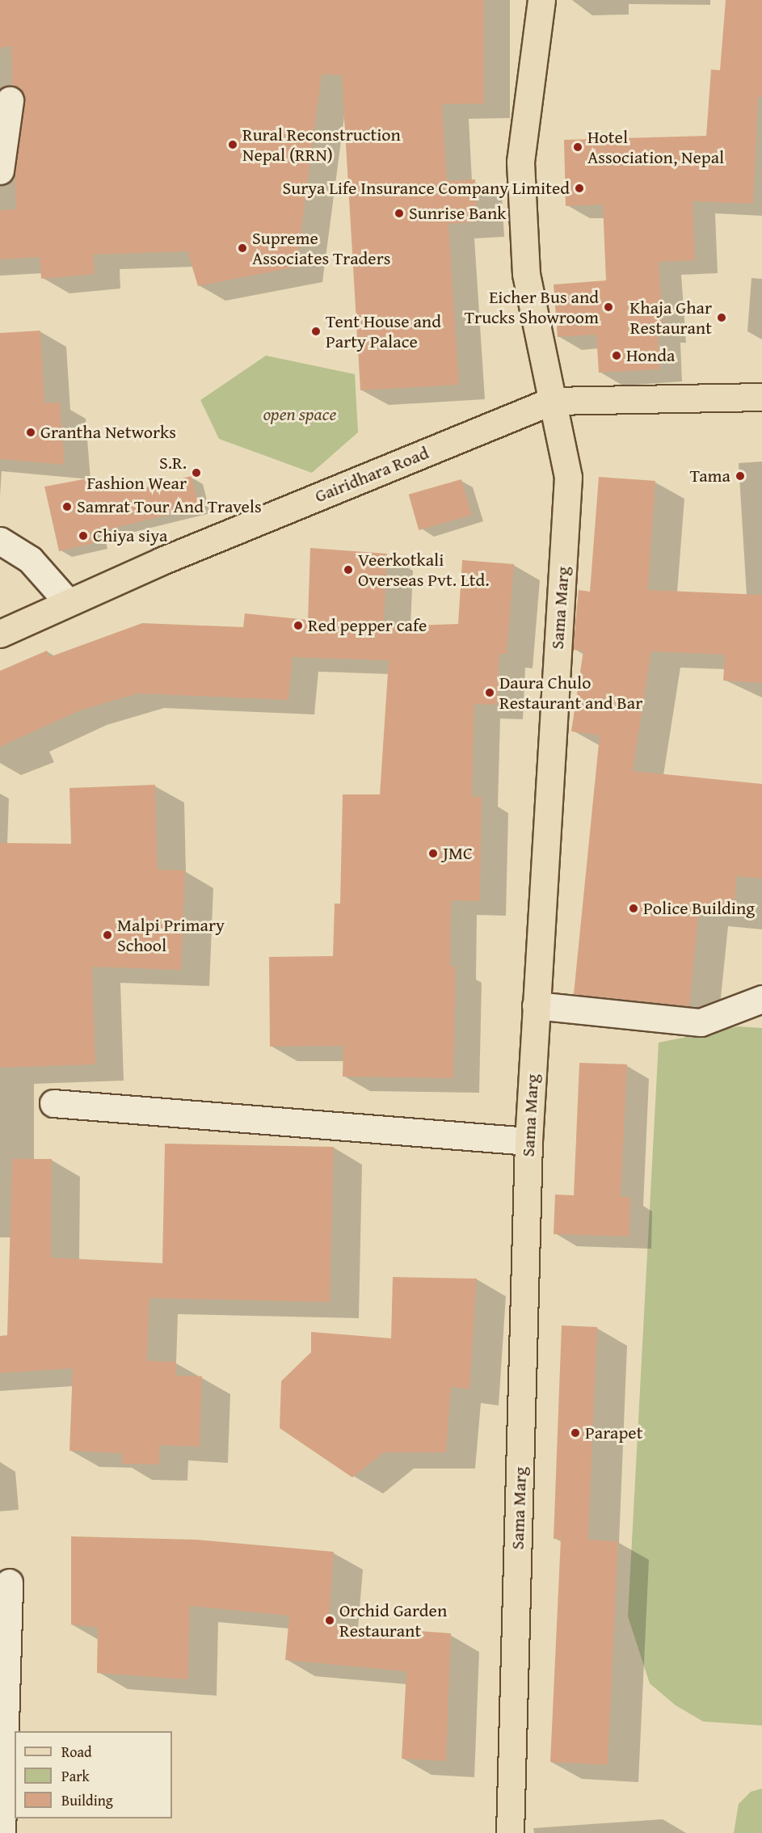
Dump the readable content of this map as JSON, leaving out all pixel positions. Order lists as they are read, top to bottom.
{
  "streets": {
    "main road": ["Gairidhara Road", "Sama Marg"]
  },
  "crossings": [
    ["Gairidhara Road", "Sama Marg"]
  ],
  "parks": ["open space"],
  "places": [
    "Rural Reconstruction Nepal (RRN)",
    "Hotel Association, Nepal",
    "Surya Life Insurance Company Limited",
    "Sunrise Bank",
    "Supreme Associates Traders",
    "Eicher Bus and Trucks Showroom",
    "Khaja Ghar Restaurant",
    "Tent House and Party Palace",
    "Honda",
    "Grantha Networks",
    "S.R. Fashion Wear",
    "Tama",
    "Samrat Tour And Travels",
    "Chiya siya",
    "Veerkotkali Overseas Pvt. Ltd.",
    "Red pepper cafe",
    "Daura Chulo Restaurant and Bar",
    "JMC",
    "Police Building",
    "Malpi Primary School",
    "Parapet",
    "Orchid Garden Restaurant"
  ],
  "legend": ["Road", "Park", "Building"]
}
